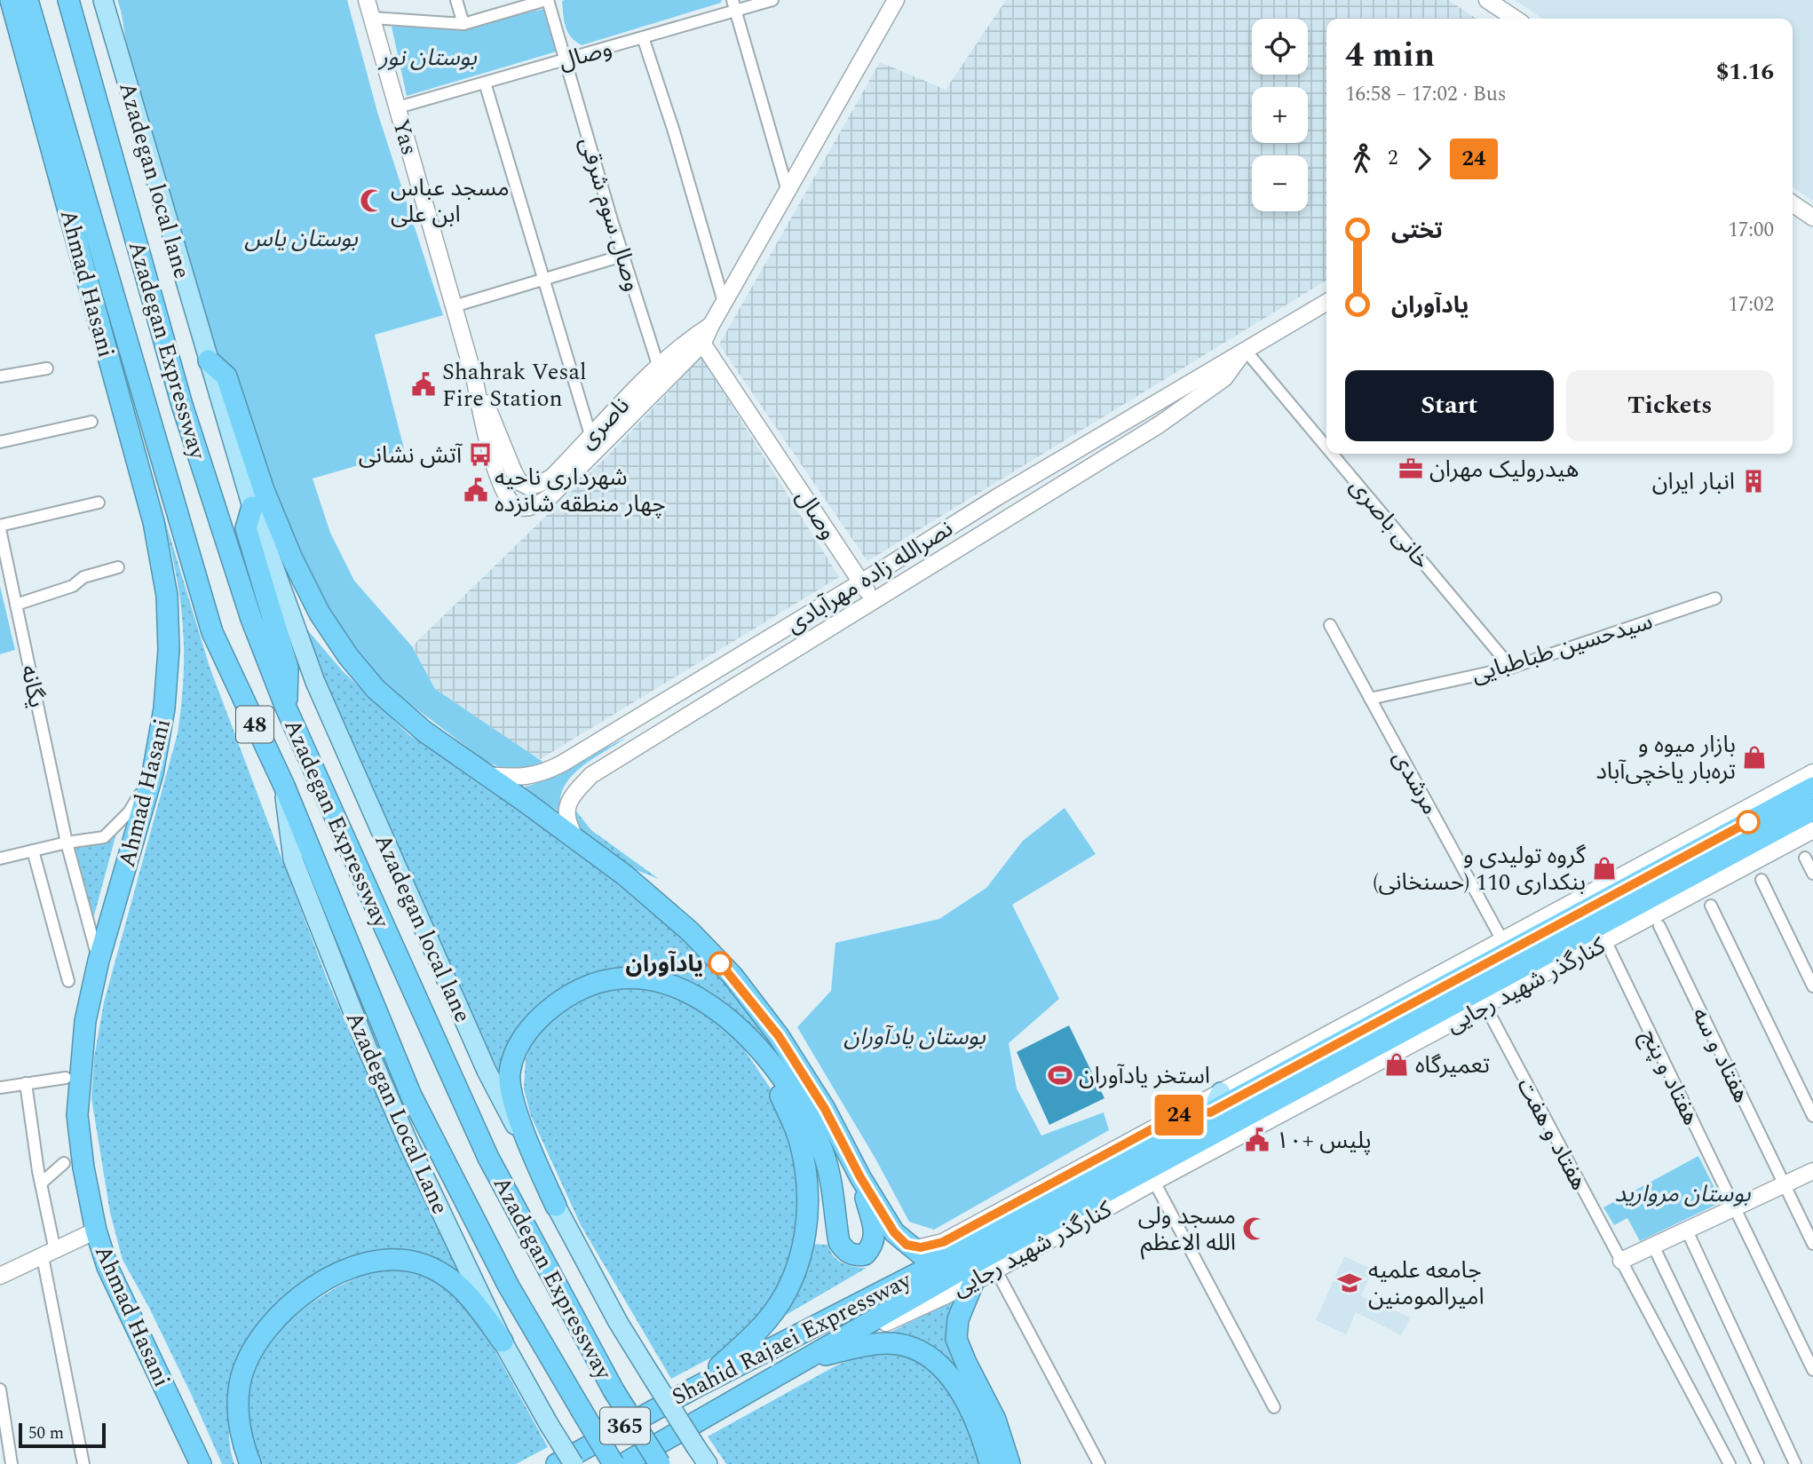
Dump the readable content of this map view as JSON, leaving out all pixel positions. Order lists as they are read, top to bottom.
{
  "streets": {
    "highway": [
      "Azadegan local lane",
      "Ahmad Hasani",
      "Azadegan Expressway",
      "48",
      "Shahid Rajaei Expressway",
      "365"
    ],
    "main road": ["Azadegan Local Lane"],
    "street": [
      "وصال",
      "Yas",
      "وصال سوم شرقی",
      "ناصری",
      "خانی باصری",
      "نصرالله زاده مهرآبادی",
      "سیدحسین طباطبایی",
      "یگانه",
      "مرشدی",
      "کنارگذر شهید رجایی",
      "هفتاد و سه",
      "هفتاد و پنج",
      "هفتاد و هفت"
    ]
  },
  "crossings": [
    ["وصال", "Yas"],
    ["وصال", "وصال سوم شرقی"],
    ["وصال", "ناصری"],
    ["وصال", "نصرالله زاده مهرآبادی"],
    ["Yas", "ناصری"],
    ["Azadegan local lane", "نصرالله زاده مهرآبادی"],
    ["Azadegan local lane", "کنارگذر شهید رجایی"],
    ["Azadegan local lane", "Shahid Rajaei Expressway"],
    ["وصال سوم شرقی", "ناصری"],
    ["Ahmad Hasani", "یگانه"],
    ["Azadegan Expressway", "Azadegan Local Lane"],
    ["خانی باصری", "نصرالله زاده مهرآبادی"],
    ["خانی باصری", "سیدحسین طباطبایی"],
    ["سیدحسین طباطبایی", "مرشدی"],
    ["مرشدی", "کنارگذر شهید رجایی"],
    ["کنارگذر شهید رجایی", "هفتاد و هفت"],
    ["کنارگذر شهید رجایی", "Shahid Rajaei Expressway"]
  ],
  "parks": [
    "بوستان نور",
    "بوستان یاس",
    "بوستان یادآوران",
    "بوستان مروارید"
  ],
  "places": {
    "mosque": ["مسجد عباس ابن علی", "مسجد ولی الله الاعظم"],
    "public building": ["Shahrak Vesal Fire Station", "شهرداری ناحیه چهار منطقه شانزده", "پلیس +۱۰"],
    "bus stop": ["آتش نشانی"],
    "office": ["هیدرولیک مهران"],
    "building": ["انبار ایران"],
    "shop": ["بازار میوه و تره‌بار یاخچی‌آباد", "گروه تولیدی و بنکداری 110 (حسنخانی)", "تعمیرگاه"],
    "other": ["یادآوران"],
    "sports": ["استخر یادآوران"],
    "school or university": ["جامعه علمیه امیرالمومنین"]
  },
  "lines": ["bus line 24"],
  "scale_bar": "50 m",
  "page": {
    "on_map": "24",
    "map_buttons": ["+", "−"],
    "heading": ["4 min", "16:58 – 17:02 · Bus", "$1.16"],
    "legs": ["2", "24"],
    "list": [
      {
        "name": "تختی",
        "value": "17:00"
      },
      {
        "name": "یادآوران",
        "value": "17:02"
      }
    ],
    "buttons": ["Start", "Tickets"],
    "scale": "50 m"
  }
}
